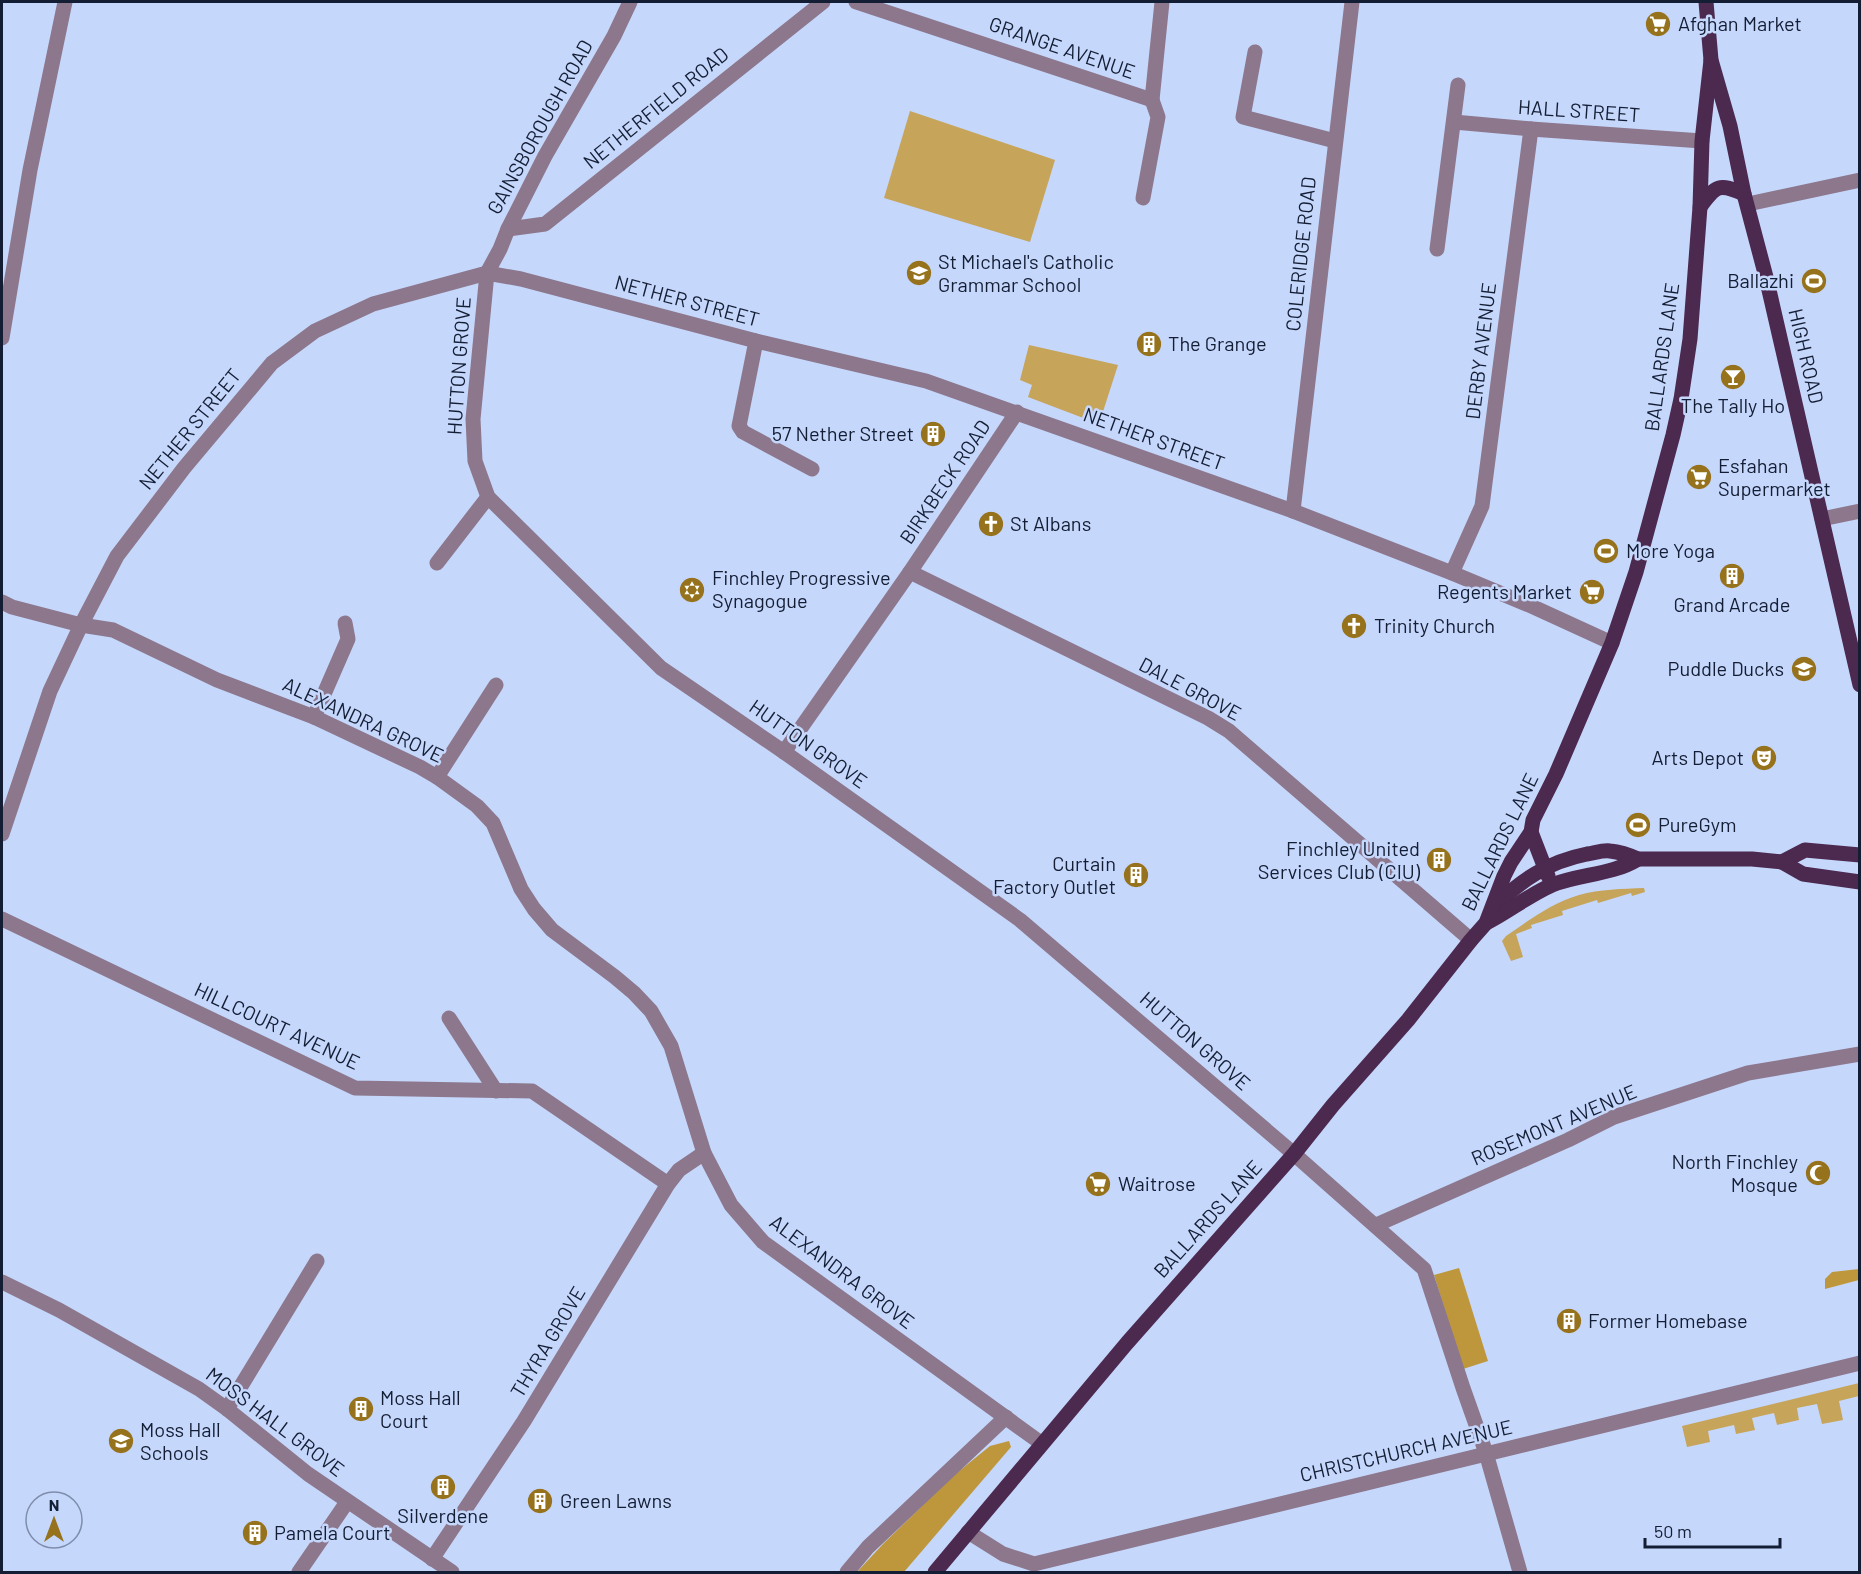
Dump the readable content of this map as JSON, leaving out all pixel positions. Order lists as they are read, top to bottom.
{
  "streets": {
    "main road": ["HIGH ROAD", "BALLARDS LANE"],
    "street": [
      "GRANGE AVENUE",
      "NETHERFIELD ROAD",
      "HALL STREET",
      "GAINSBOROUGH ROAD",
      "COLERIDGE ROAD",
      "NETHER STREET",
      "DERBY AVENUE",
      "HUTTON GROVE",
      "BIRKBECK ROAD",
      "DALE GROVE",
      "ALEXANDRA GROVE",
      "HILLCOURT AVENUE",
      "ROSEMONT AVENUE",
      "THYRA GROVE",
      "MOSS HALL GROVE",
      "CHRISTCHURCH AVENUE"
    ]
  },
  "crossings": [
    ["NETHERFIELD ROAD", "GAINSBOROUGH ROAD"],
    ["HALL STREET", "DERBY AVENUE"],
    ["HALL STREET", "BALLARDS LANE"],
    ["GAINSBOROUGH ROAD", "NETHER STREET"],
    ["GAINSBOROUGH ROAD", "HUTTON GROVE"],
    ["COLERIDGE ROAD", "NETHER STREET"],
    ["NETHER STREET", "DERBY AVENUE"],
    ["NETHER STREET", "BALLARDS LANE"],
    ["NETHER STREET", "HUTTON GROVE"],
    ["NETHER STREET", "BIRKBECK ROAD"],
    ["NETHER STREET", "ALEXANDRA GROVE"],
    ["HIGH ROAD", "BALLARDS LANE"],
    ["BALLARDS LANE", "HUTTON GROVE"],
    ["BALLARDS LANE", "DALE GROVE"],
    ["BALLARDS LANE", "ALEXANDRA GROVE"],
    ["BALLARDS LANE", "CHRISTCHURCH AVENUE"],
    ["HUTTON GROVE", "BIRKBECK ROAD"],
    ["HUTTON GROVE", "ROSEMONT AVENUE"],
    ["HUTTON GROVE", "CHRISTCHURCH AVENUE"],
    ["BIRKBECK ROAD", "DALE GROVE"],
    ["ALEXANDRA GROVE", "THYRA GROVE"],
    ["HILLCOURT AVENUE", "THYRA GROVE"],
    ["THYRA GROVE", "MOSS HALL GROVE"]
  ],
  "places": {
    "supermarket": [
      "Afghan Market",
      "Esfahan Supermarket",
      "Regents Market",
      "Waitrose"
    ],
    "school or university": ["St Michael's Catholic Grammar School", "Puddle Ducks", "Moss Hall Schools"],
    "sports": ["Ballazhi", "More Yoga", "PureGym"],
    "building": [
      "The Grange",
      "57 Nether Street",
      "Grand Arcade",
      "Finchley United Services Club (CIU)",
      "Curtain Factory Outlet",
      "Former Homebase",
      "Moss Hall Court",
      "Silverdene",
      "Green Lawns",
      "Pamela Court"
    ],
    "bar": ["The Tally Ho"],
    "church": ["St Albans", "Trinity Church"],
    "synagogue": ["Finchley Progressive Synagogue"],
    "theatre": ["Arts Depot"],
    "mosque": ["North Finchley Mosque"]
  },
  "scale_bar": "50 m",
  "north": "top"
}
